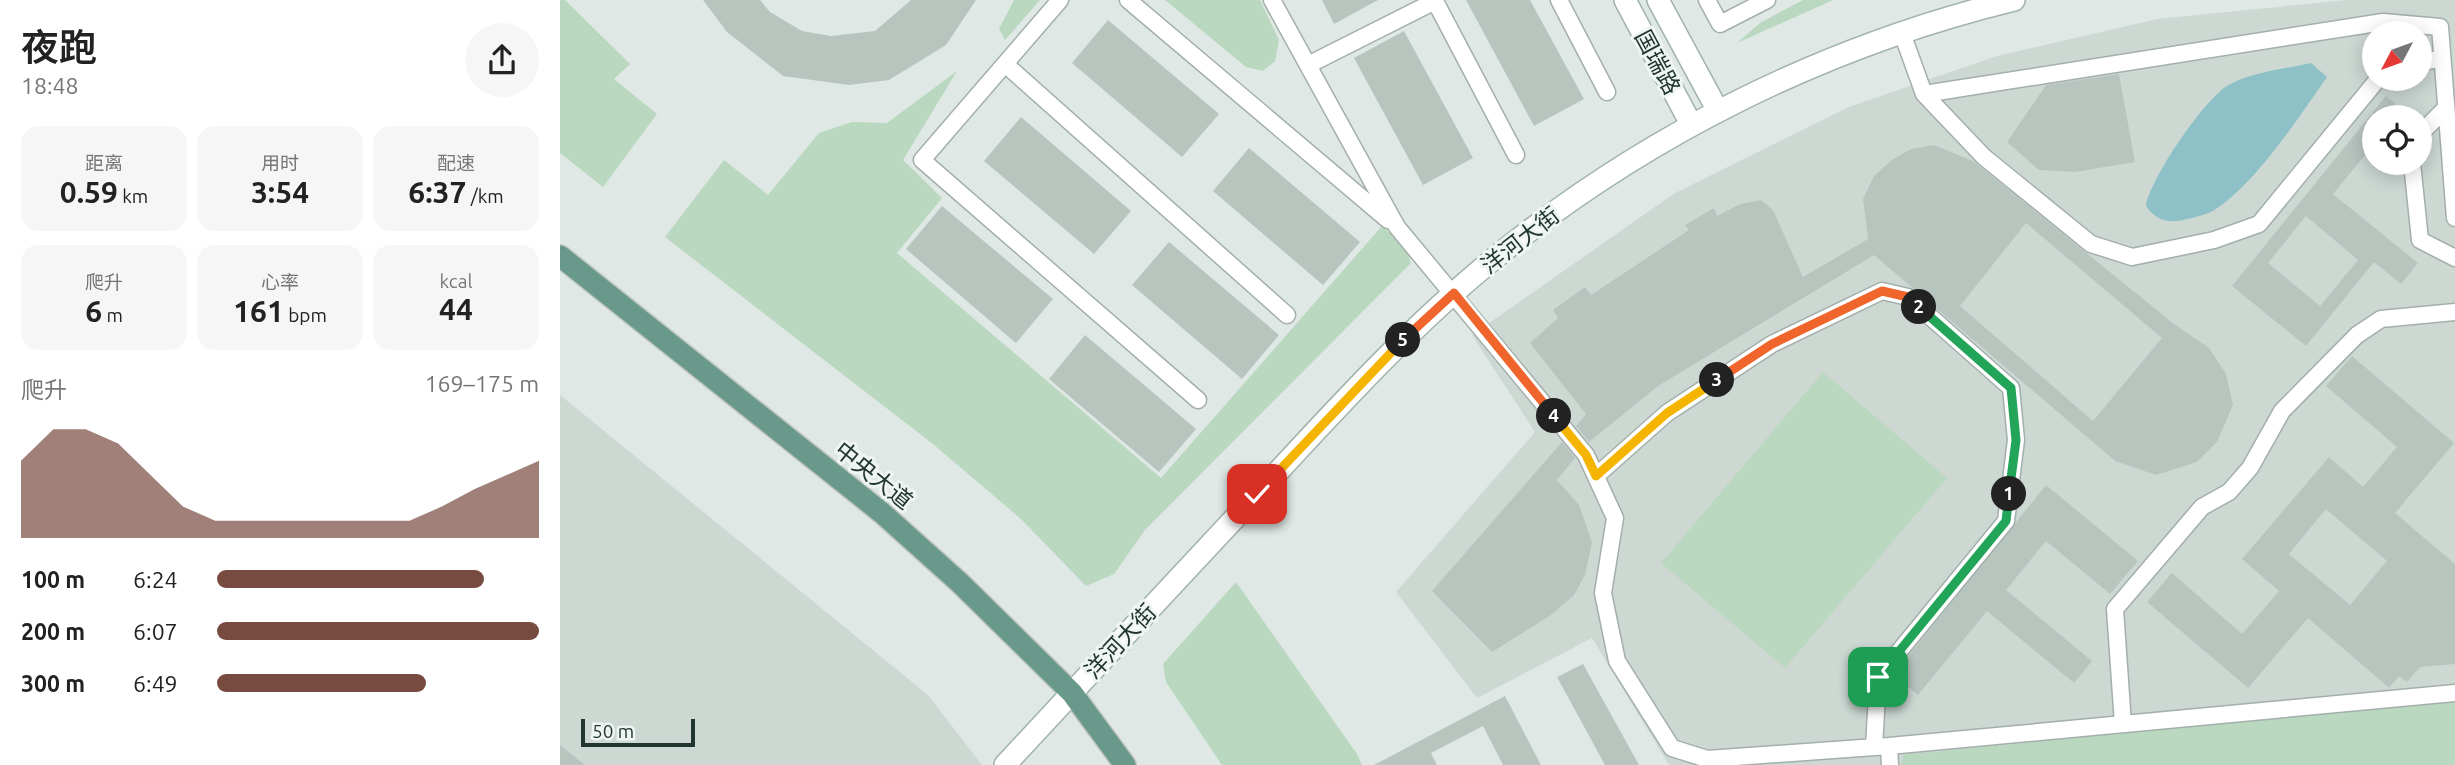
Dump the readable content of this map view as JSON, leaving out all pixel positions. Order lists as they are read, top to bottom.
{
  "streets": {
    "main road": ["中央大道"],
    "street": ["国瑞路", "洋河大街"]
  },
  "crossings": [
    ["国瑞路", "洋河大街"],
    ["洋河大街", "中央大道"]
  ],
  "scale_bar": "50 m",
  "north": "bottom left",
  "page": {
    "heading": ["夜跑", "18:48"],
    "stats": [
      ["距离", "0.59 km"],
      ["用时", "3:54"],
      ["配速", "6:37 /km"],
      ["爬升", "6 m"],
      ["心率", "161 bpm"],
      ["kcal", "44"]
    ],
    "pins": [
      "2",
      "5",
      "3",
      "4",
      "1"
    ],
    "chart": ["爬升", "169–175 m"],
    "list": [
      {
        "name": "100 m",
        "note": "6:24"
      },
      {
        "name": "200 m",
        "note": "6:07"
      },
      {
        "name": "300 m",
        "note": "6:49"
      }
    ],
    "scale": "50 m"
  }
}
